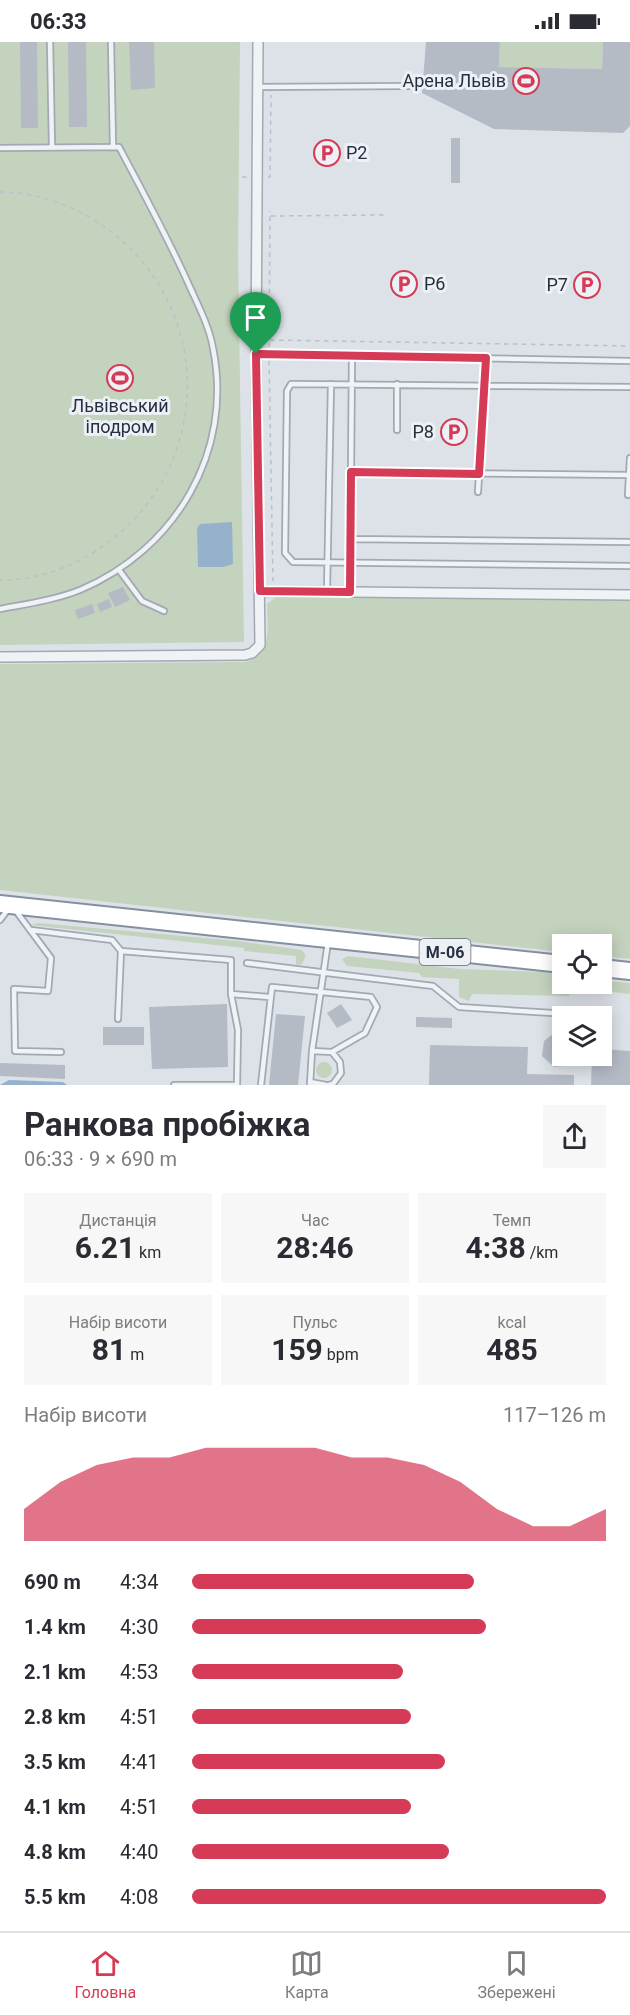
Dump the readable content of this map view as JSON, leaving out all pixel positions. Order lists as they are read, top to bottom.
{
  "streets": {
    "highway": ["М-06"]
  },
  "places": {
    "sports": ["Арена Львів", "Львівський іподром"],
    "parking": [
      "P2",
      "P6",
      "P7",
      "P8"
    ]
  },
  "page": {
    "status": "06:33",
    "heading": ["Ранкова пробіжка", "06:33 · 9 × 690 m"],
    "stats": [
      ["Дистанція", "6.21 km"],
      ["Час", "28:46"],
      ["Темп", "4:38 /km"],
      ["Набір висоти", "81 m"],
      ["Пульс", "159 bpm"],
      ["kcal", "485"]
    ],
    "chart": ["Набір висоти", "117–126 m"],
    "list": [
      {
        "name": "690 m",
        "note": "4:34"
      },
      {
        "name": "1.4 km",
        "note": "4:30"
      },
      {
        "name": "2.1 km",
        "note": "4:53"
      },
      {
        "name": "2.8 km",
        "note": "4:51"
      },
      {
        "name": "3.5 km",
        "note": "4:41"
      },
      {
        "name": "4.1 km",
        "note": "4:51"
      },
      {
        "name": "4.8 km",
        "note": "4:40"
      },
      {
        "name": "5.5 km",
        "note": "4:08"
      }
    ],
    "tabs": ["Головна", "Карта", "Збережені"]
  }
}
